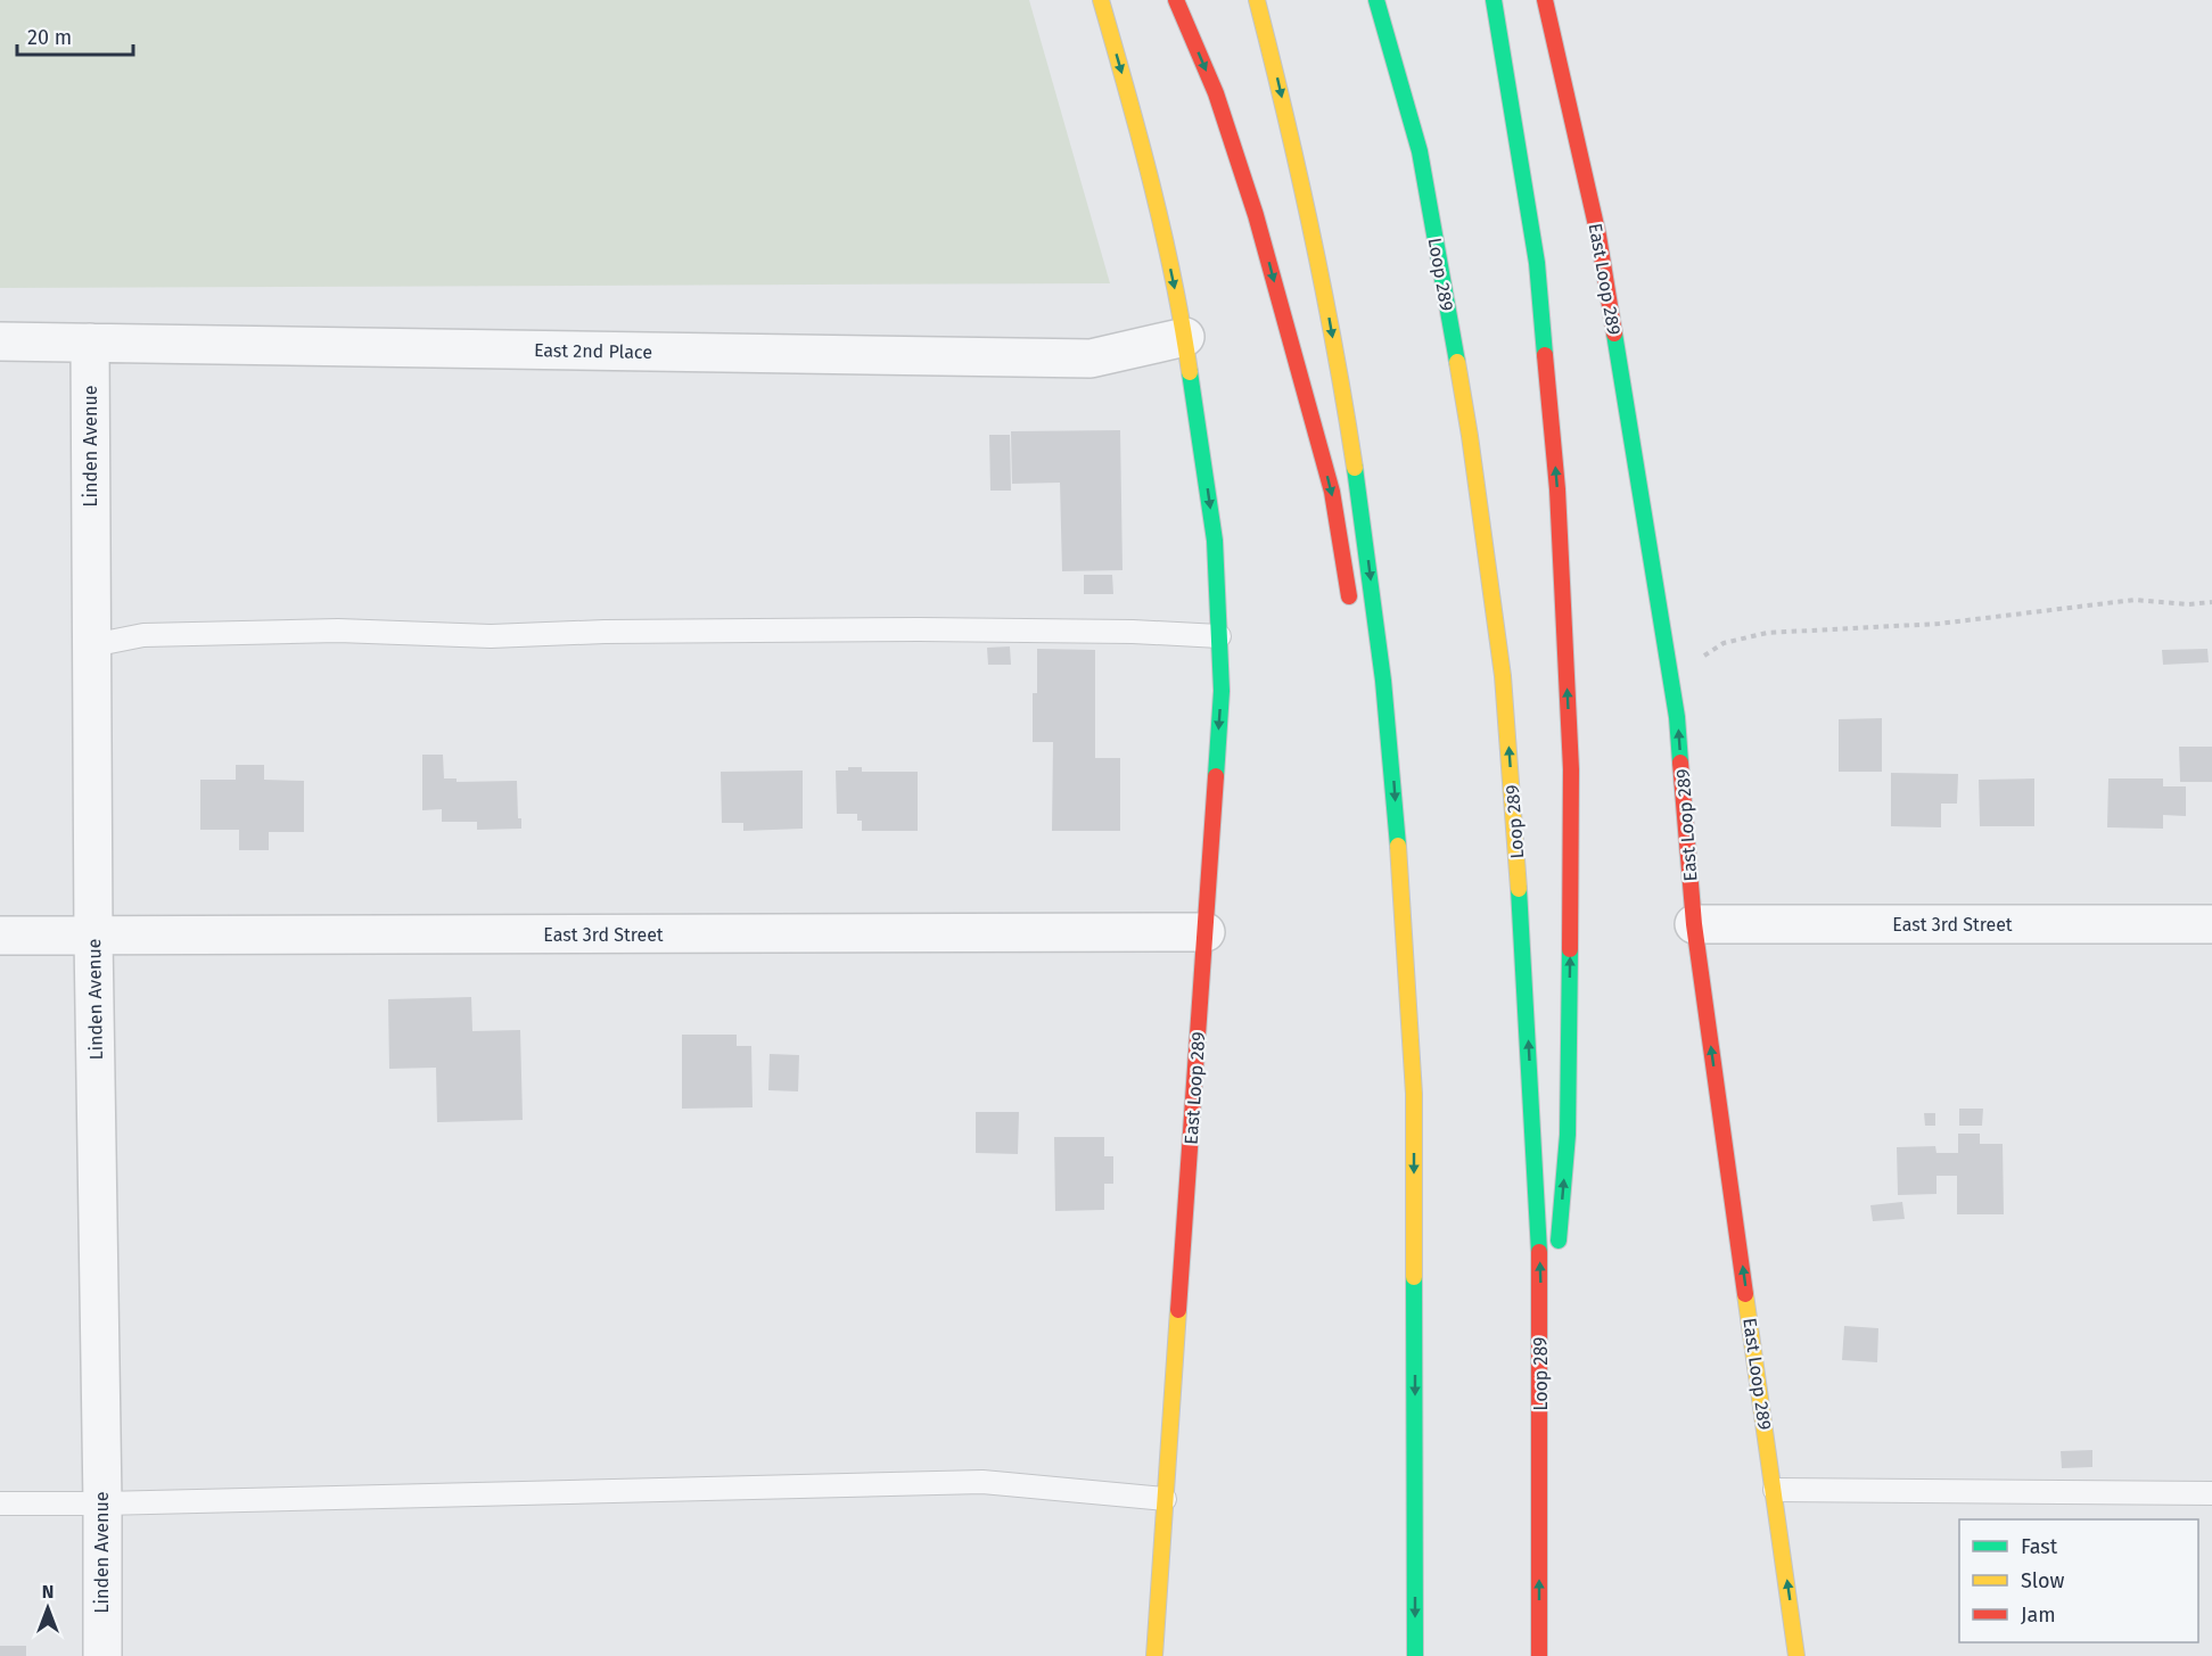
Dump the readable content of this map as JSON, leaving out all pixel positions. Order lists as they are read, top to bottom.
{
  "streets": {
    "main road": ["Loop 289", "East Loop 289"],
    "street": ["East 2nd Place", "Linden Avenue", "East 3rd Street"]
  },
  "crossings": [
    ["East Loop 289", "East 2nd Place"],
    ["East Loop 289", "East 3rd Street"],
    ["East 2nd Place", "Linden Avenue"],
    ["Linden Avenue", "East 3rd Street"]
  ],
  "legend": ["Fast", "Slow", "Jam"],
  "scale_bar": "20 m",
  "north": "top"
}
